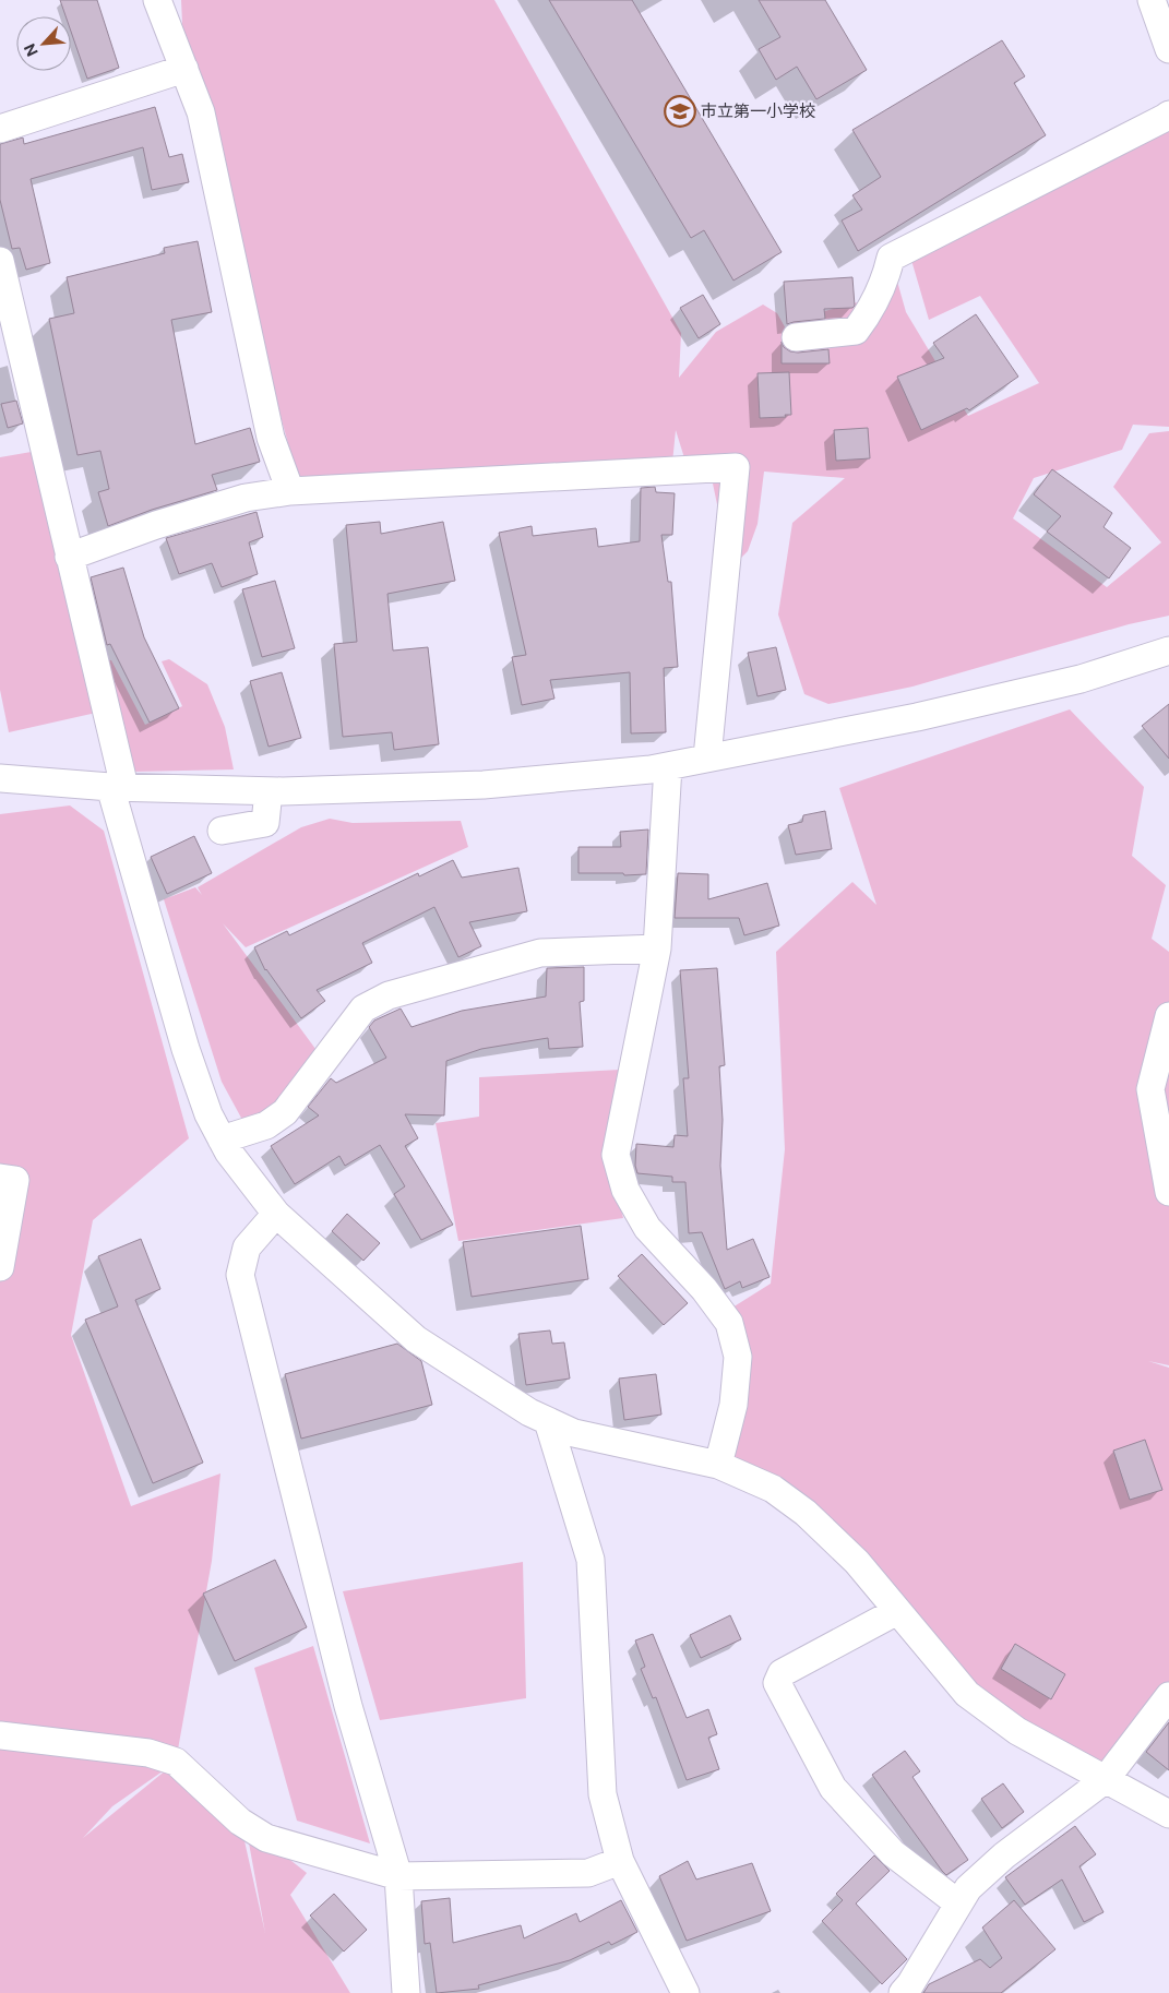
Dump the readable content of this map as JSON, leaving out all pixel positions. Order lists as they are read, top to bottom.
{
  "places": {
    "school or university": ["市立第一小学校"]
  },
  "north": "bottom left"
}
